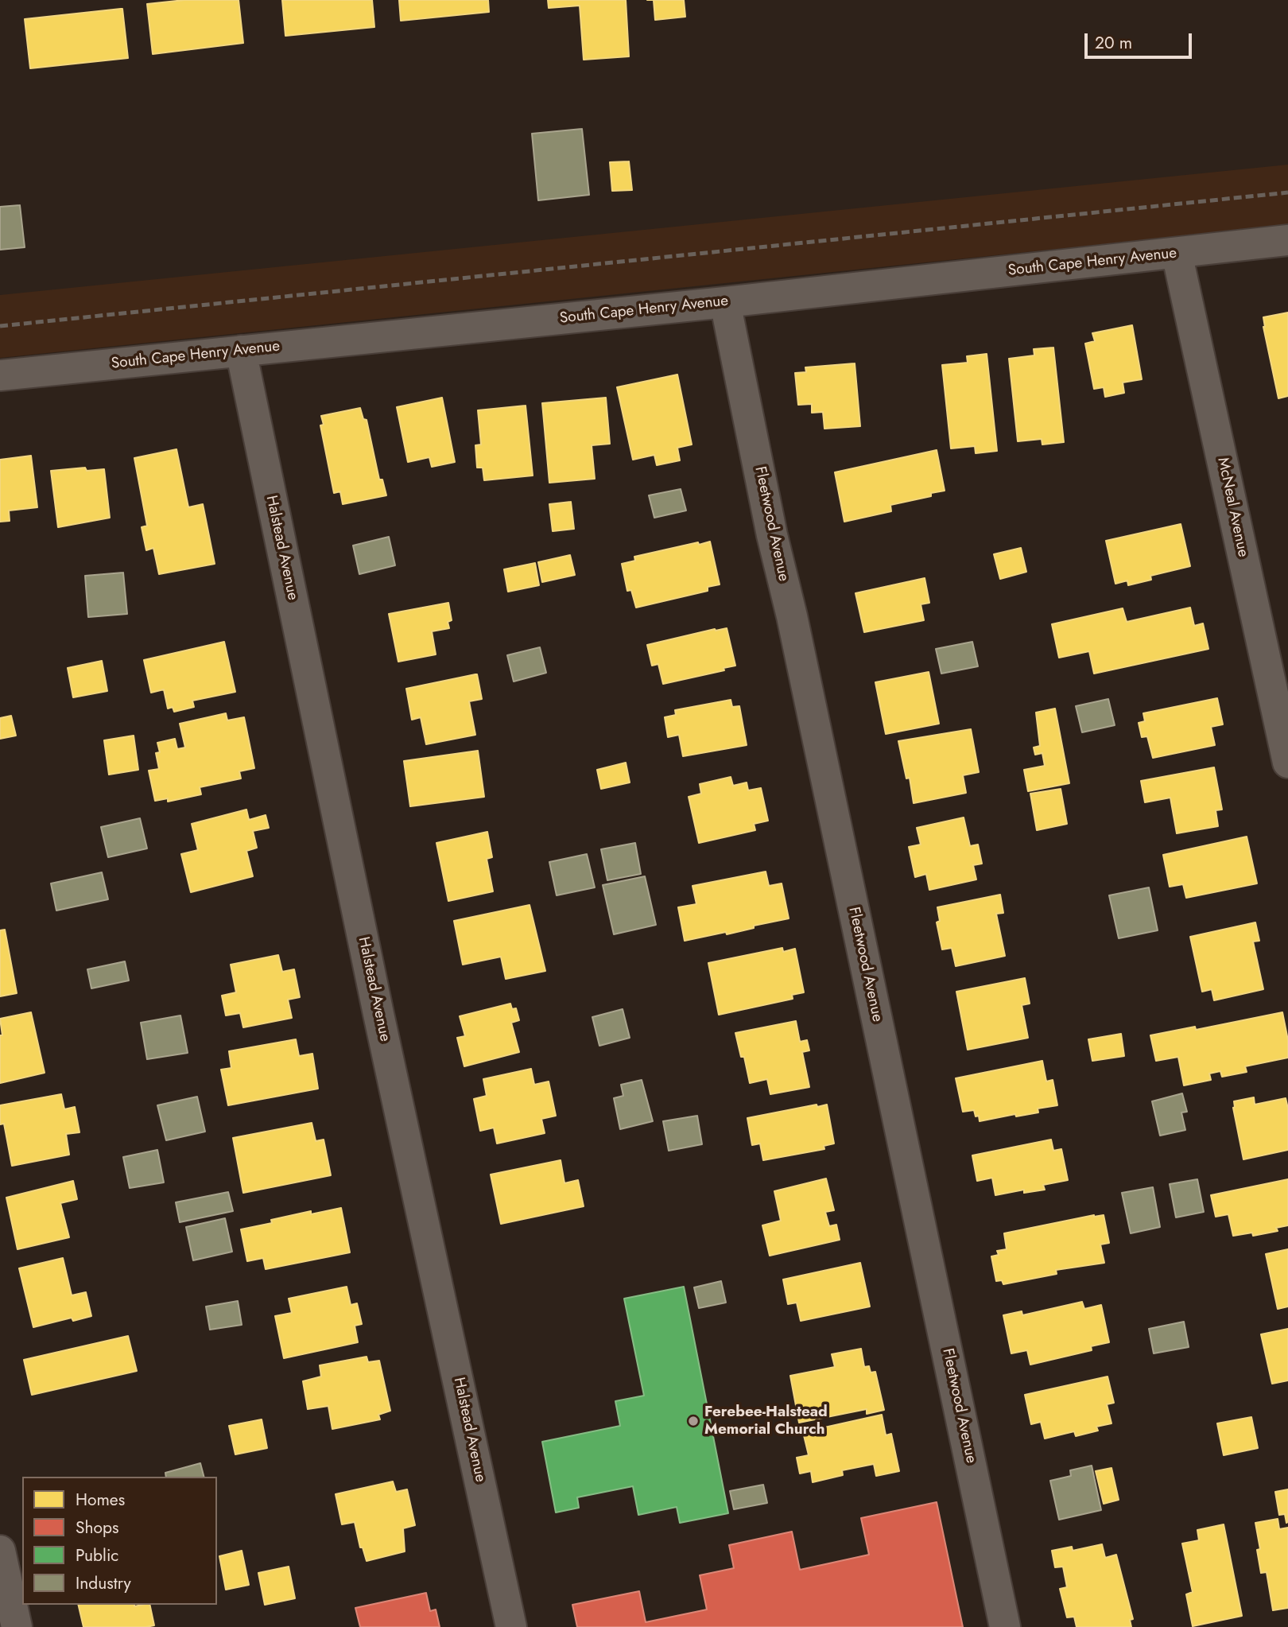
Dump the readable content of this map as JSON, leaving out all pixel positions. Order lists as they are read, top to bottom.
{
  "streets": {
    "street": [
      "South Cape Henry Avenue",
      "McNeal Avenue",
      "Fleetwood Avenue",
      "Halstead Avenue"
    ]
  },
  "crossings": [
    ["South Cape Henry Avenue", "McNeal Avenue"],
    ["South Cape Henry Avenue", "Fleetwood Avenue"],
    ["South Cape Henry Avenue", "Halstead Avenue"]
  ],
  "places": ["Ferebee-Halstead Memorial Church"],
  "legend": [
    "Homes",
    "Shops",
    "Public",
    "Industry"
  ],
  "scale_bar": "20 m"
}
